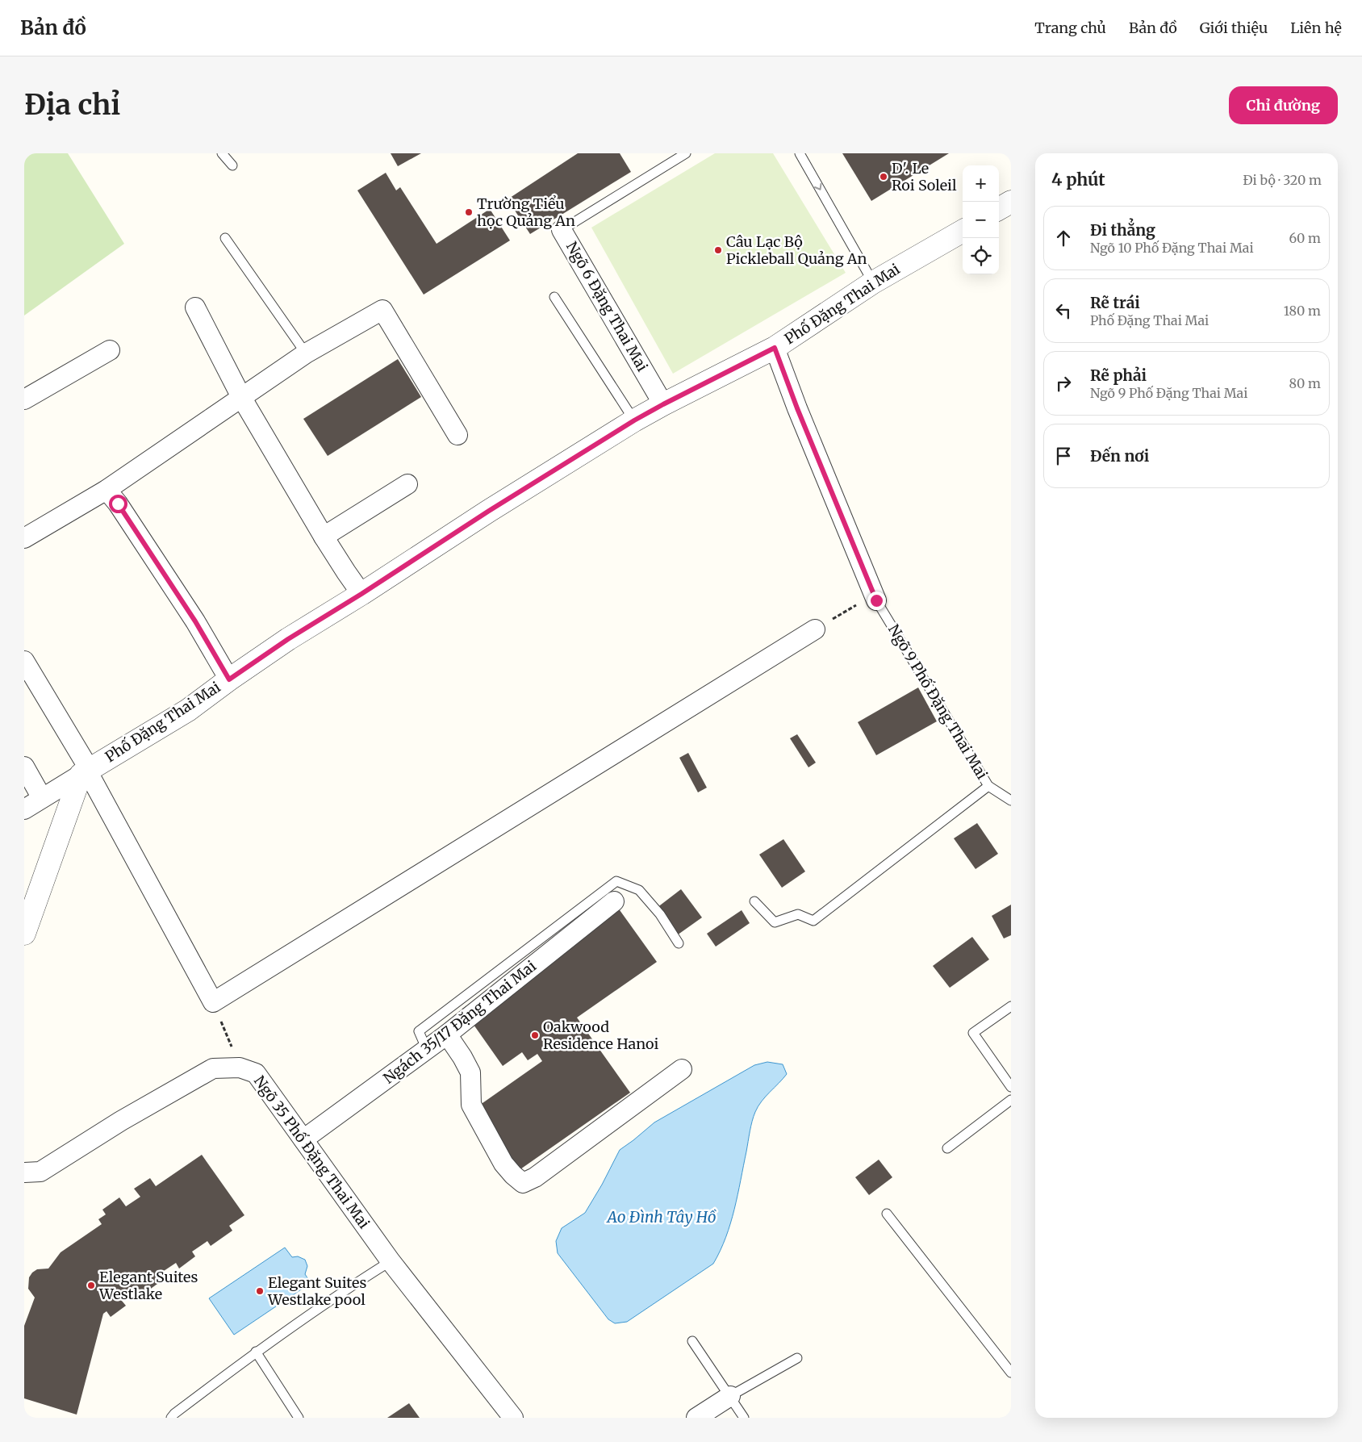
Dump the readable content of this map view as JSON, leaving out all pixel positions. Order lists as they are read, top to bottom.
{
  "streets": {
    "street": [
      "Phố Đặng Thai Mai",
      "Ngõ 6 Đặng Thai Mai",
      "Ngõ 9 Phố Đặng Thai Mai",
      "Ngách 35/17 Đặng Thai Mai",
      "Ngõ 35 Phố Đặng Thai Mai"
    ]
  },
  "crossings": [
    ["Phố Đặng Thai Mai", "Ngõ 6 Đặng Thai Mai"],
    ["Phố Đặng Thai Mai", "Ngõ 9 Phố Đặng Thai Mai"],
    ["Ngách 35/17 Đặng Thai Mai", "Ngõ 35 Phố Đặng Thai Mai"]
  ],
  "water": ["Ao Đình Tây Hồ"],
  "places": [
    "D'. Le Roi Soleil",
    "Trường Tiểu học Quảng An",
    "Câu Lạc Bộ Pickleball Quảng An",
    "Oakwood Residence Hanoi",
    "Elegant Suites Westlake",
    "Elegant Suites Westlake pool"
  ],
  "page": {
    "header": "Bản đồ",
    "nav": [
      "Trang chủ",
      "Bản đồ",
      "Giới thiệu",
      "Liên hệ"
    ],
    "buttons": "Chỉ đường",
    "title": "Địa chỉ",
    "heading": ["4 phút", "Đi bộ · 320 m"],
    "map_buttons": ["+", "−"],
    "list": [
      ["Đi thẳng", "Ngõ 10 Phố Đặng Thai Mai", "60 m"],
      ["Rẽ trái", "Phố Đặng Thai Mai", "180 m"],
      ["Rẽ phải", "Ngõ 9 Phố Đặng Thai Mai", "80 m"],
      "Đến nơi"
    ]
  }
}
